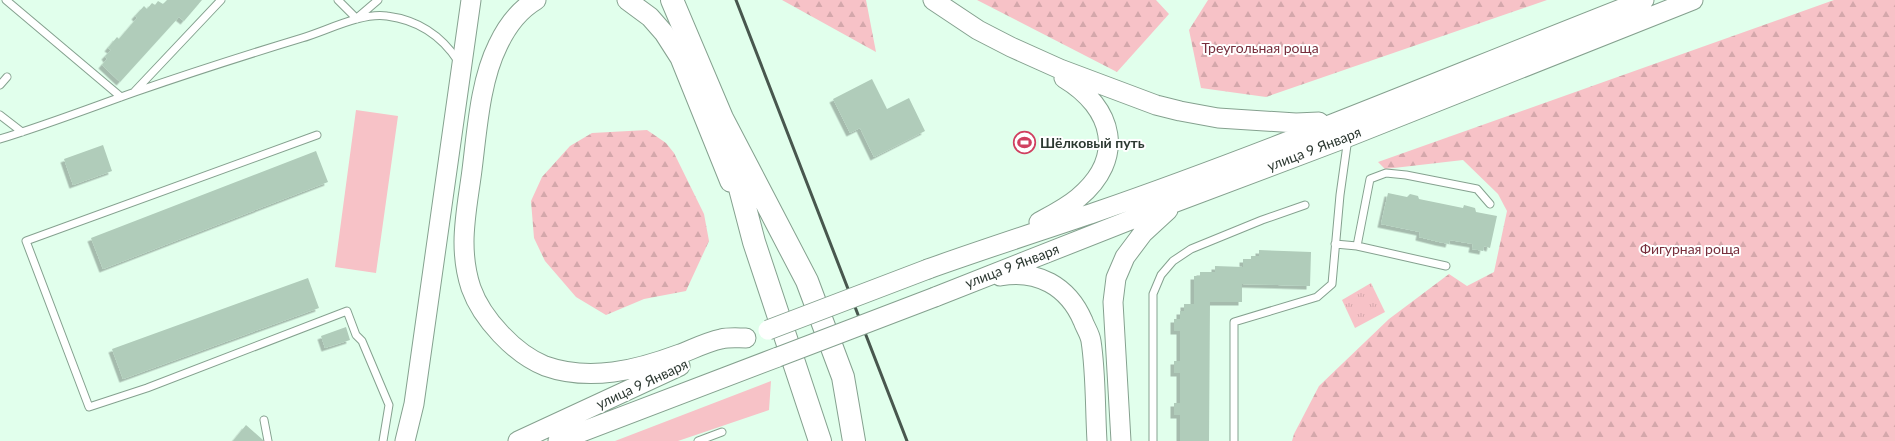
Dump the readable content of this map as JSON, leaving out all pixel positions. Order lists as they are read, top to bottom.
{
  "streets": {
    "main road": ["улица 9 Января"]
  },
  "parks": ["Треугольная роща", "Фигурная роща"],
  "places": {
    "sports": ["Шёлковый путь"]
  }
}
